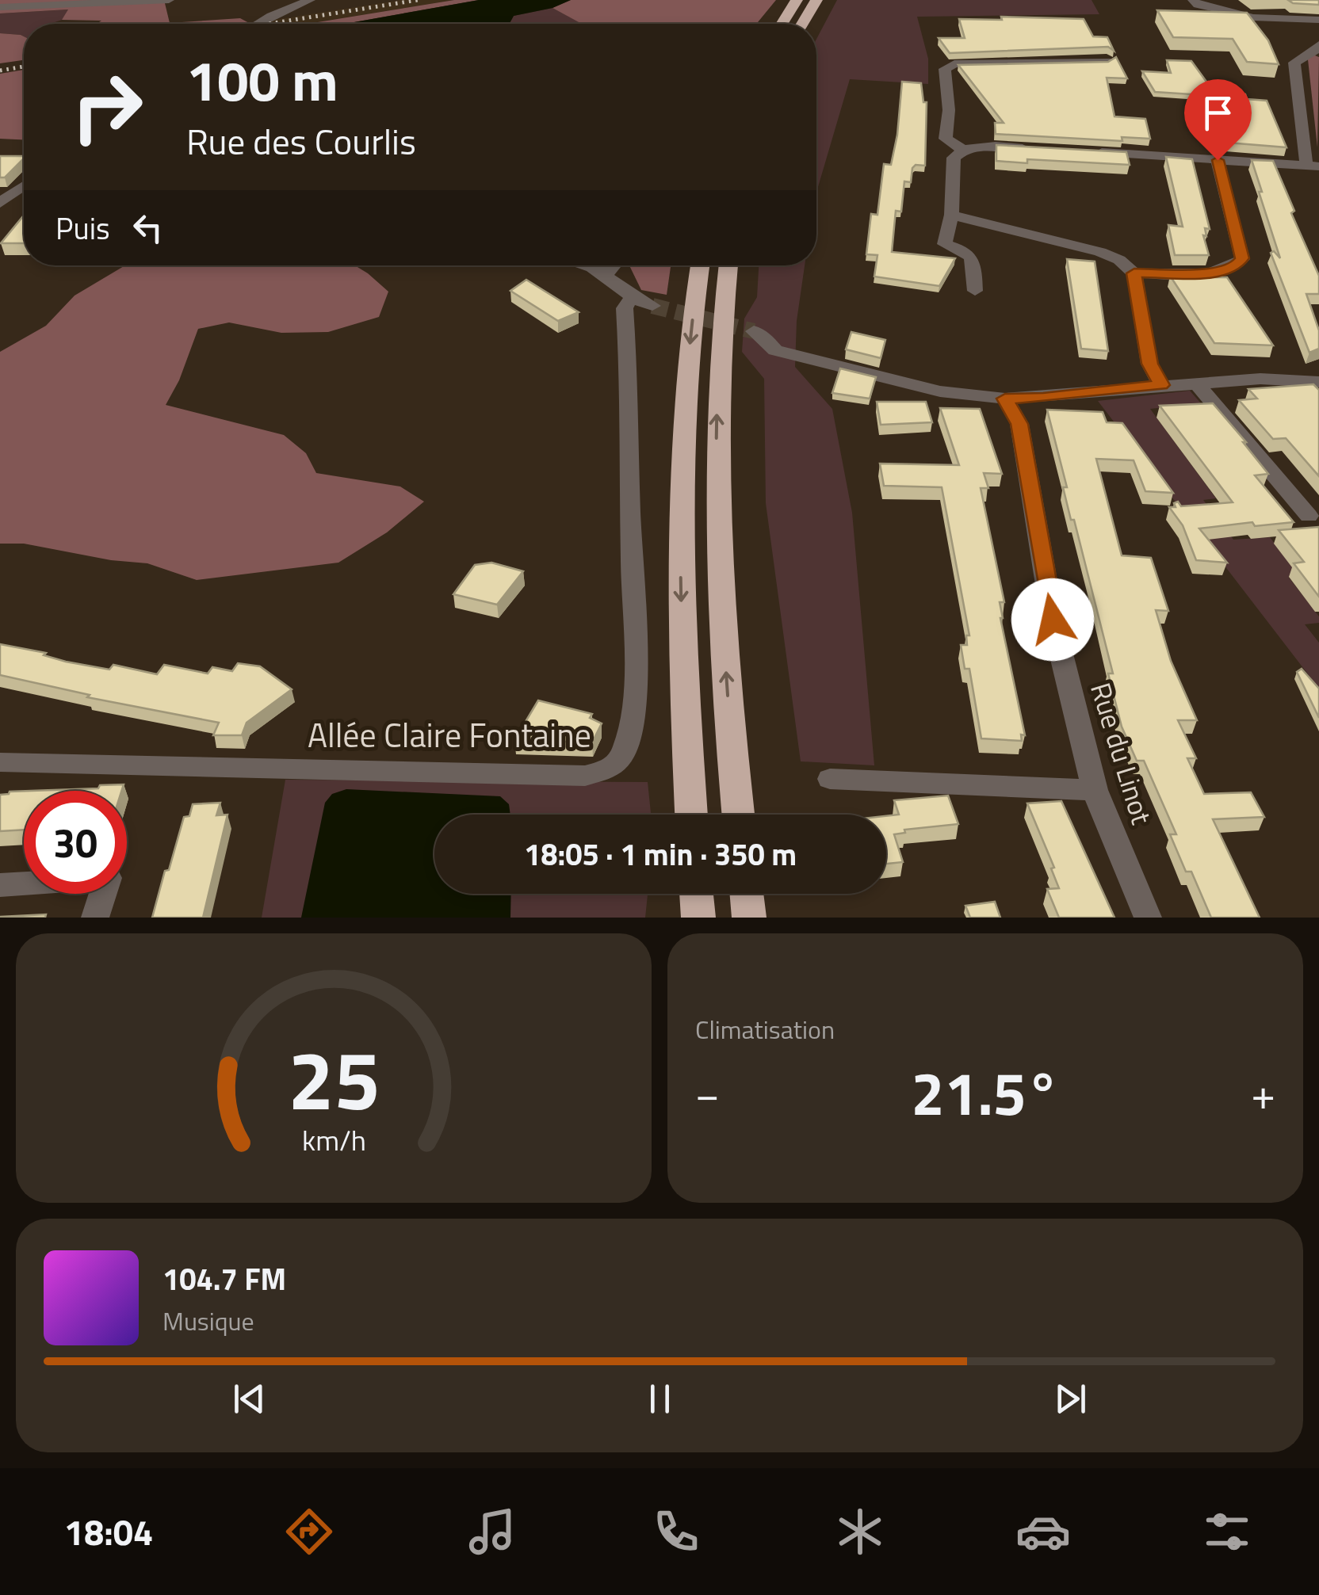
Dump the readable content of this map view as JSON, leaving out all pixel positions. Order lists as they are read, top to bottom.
{
  "streets": {
    "street": ["Allée Claire Fontaine", "Rue du Linot"]
  },
  "page": {
    "turn": ["100 m", "Rue des Courlis"],
    "then": "Puis",
    "limit": "30",
    "trip": "18:05 · 1 min · 350 m",
    "tile": "Climatisation",
    "heat": ["−", "21.5°", "+"],
    "song": ["104.7 FM", "Musique"],
    "tabs": "18:04",
    "gauge": ["25", "km/h"]
  }
}
